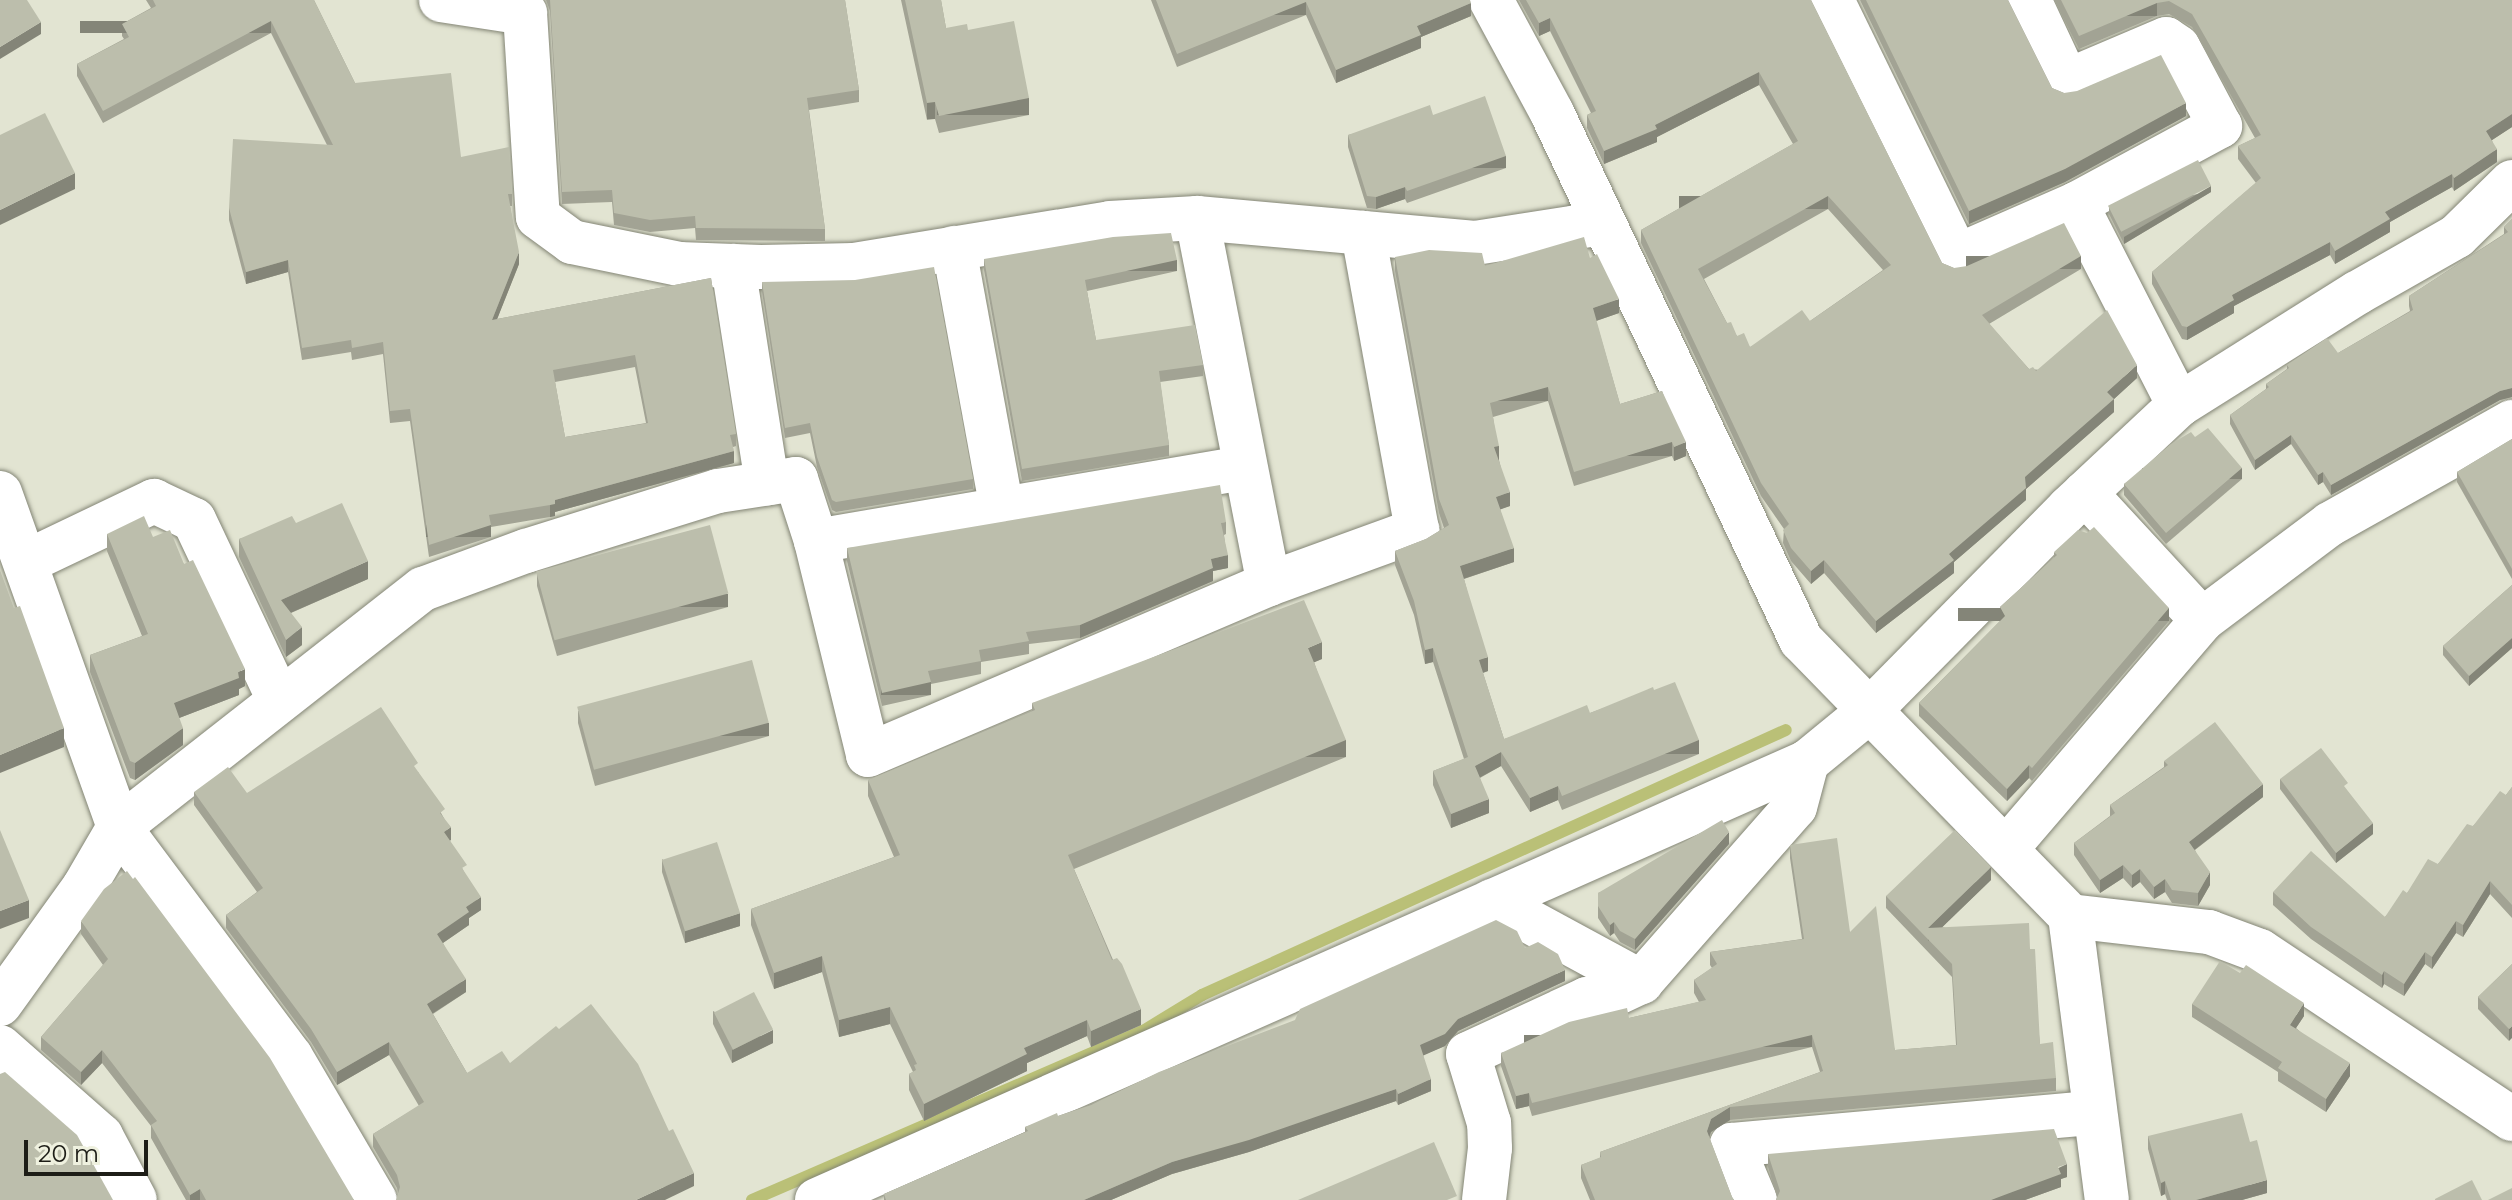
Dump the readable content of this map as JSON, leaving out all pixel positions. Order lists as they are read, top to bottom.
{
  "scale_bar": "20 m"
}
